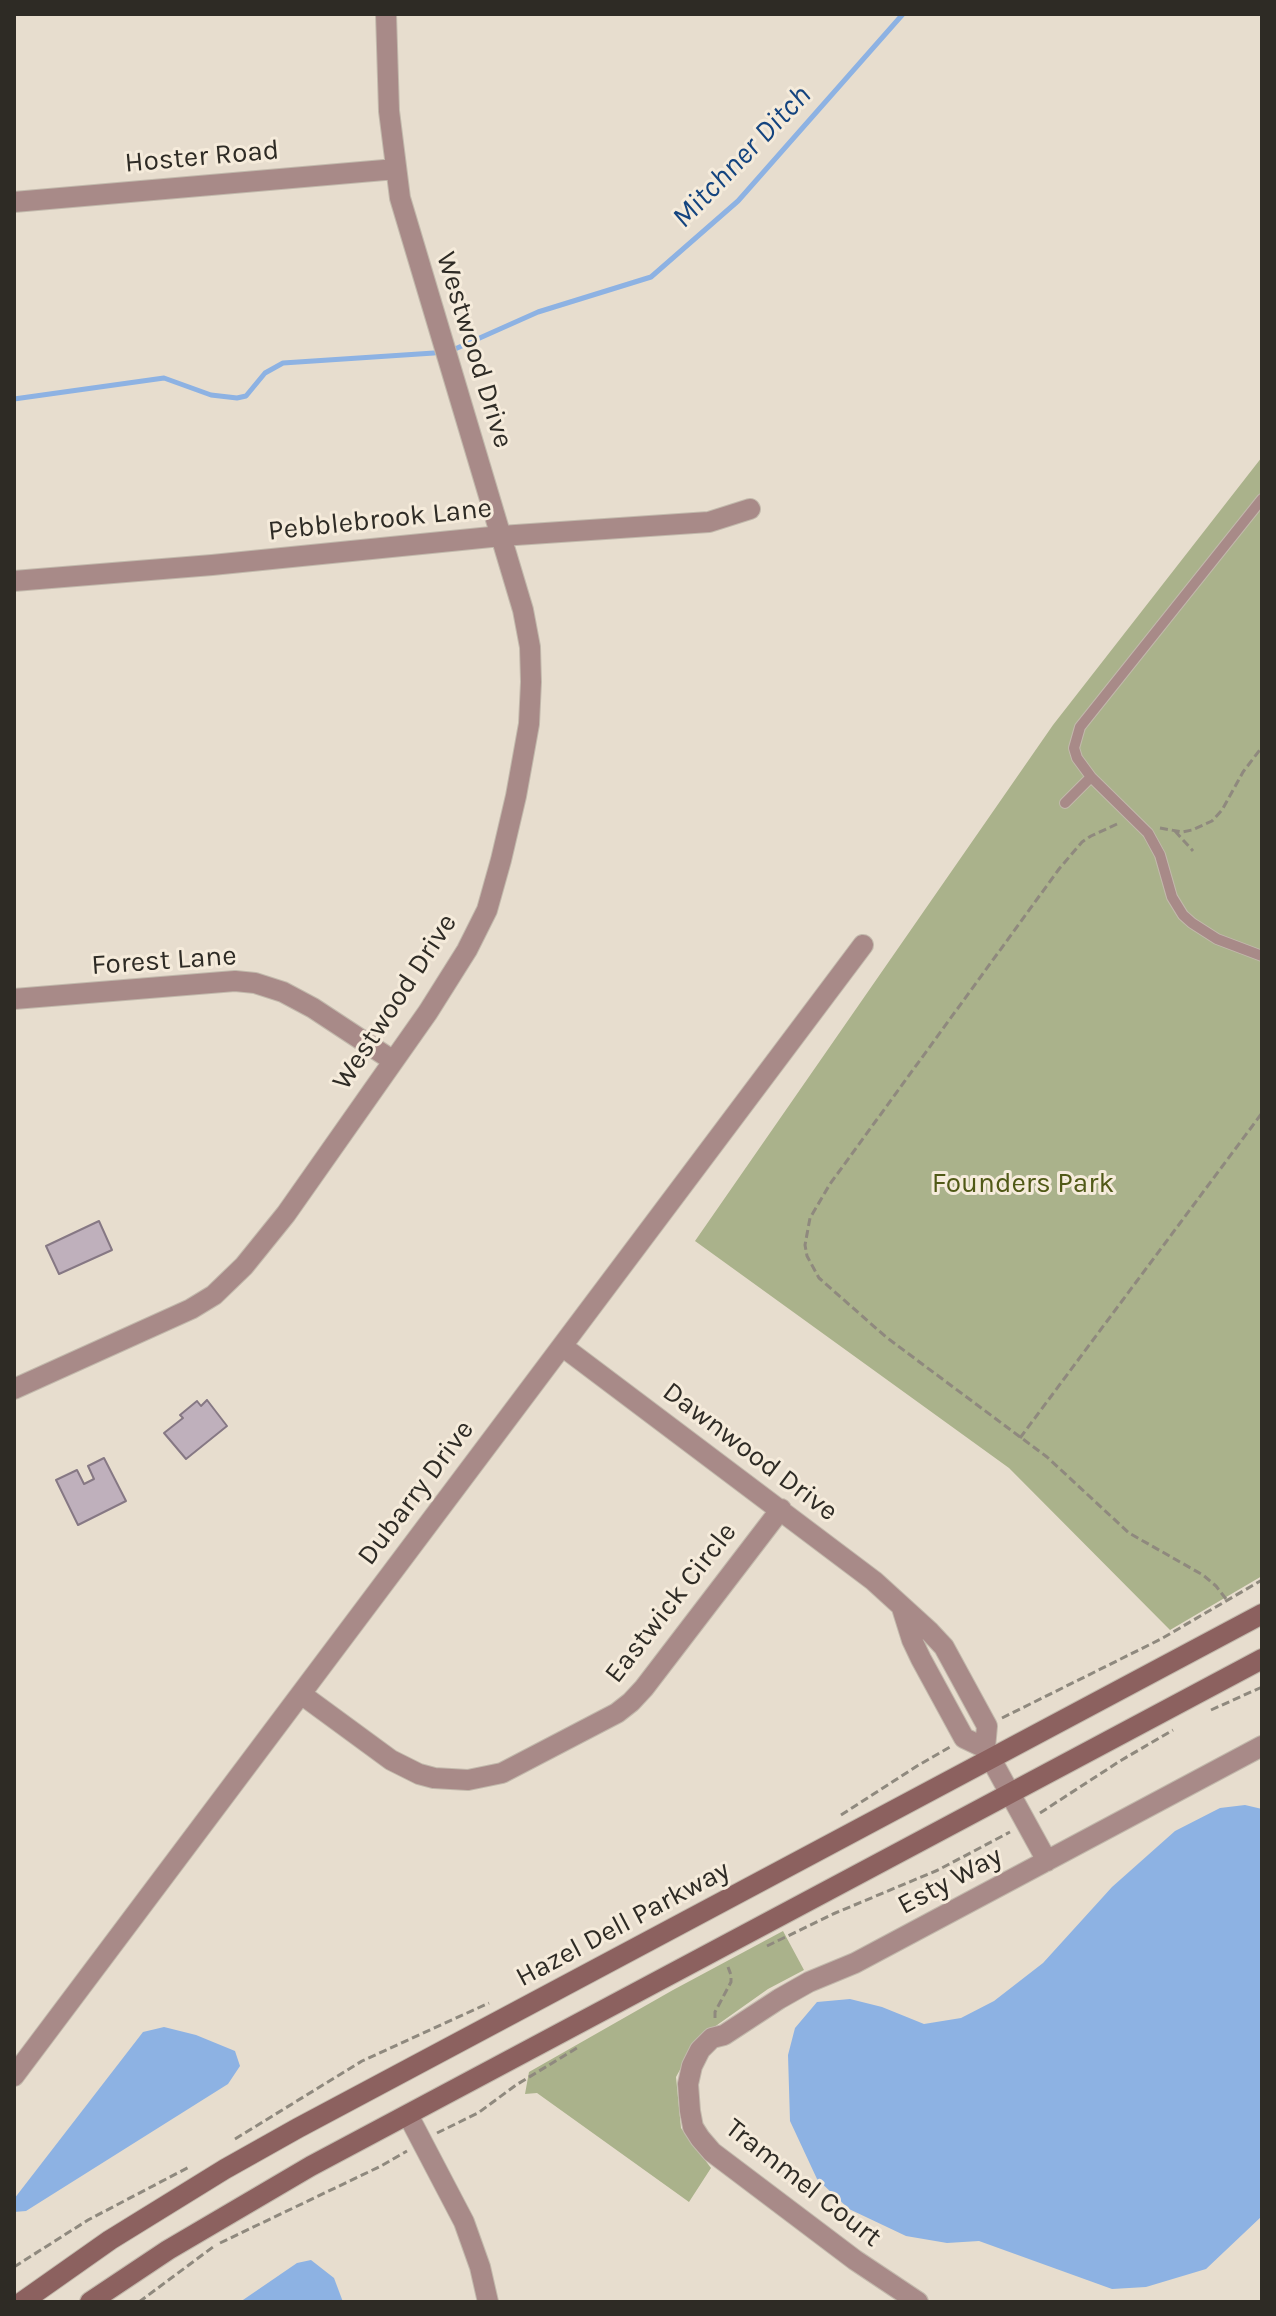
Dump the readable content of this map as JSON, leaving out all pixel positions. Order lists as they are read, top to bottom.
{
  "streets": {
    "main road": ["Hazel Dell Parkway"],
    "street": [
      "Hoster Road",
      "Westwood Drive",
      "Pebblebrook Lane",
      "Forest Lane",
      "Dawnwood Drive",
      "Dubarry Drive",
      "Eastwick Circle",
      "Esty Way",
      "Trammel Court"
    ]
  },
  "crossings": [
    ["Hoster Road", "Westwood Drive"],
    ["Westwood Drive", "Pebblebrook Lane"],
    ["Westwood Drive", "Forest Lane"],
    ["Dawnwood Drive", "Dubarry Drive"],
    ["Dawnwood Drive", "Eastwick Circle"],
    ["Dawnwood Drive", "Esty Way"],
    ["Dawnwood Drive", "Hazel Dell Parkway"],
    ["Dubarry Drive", "Eastwick Circle"],
    ["Esty Way", "Trammel Court"]
  ],
  "water": ["Mitchner Ditch"],
  "parks": ["Founders Park"]
}
